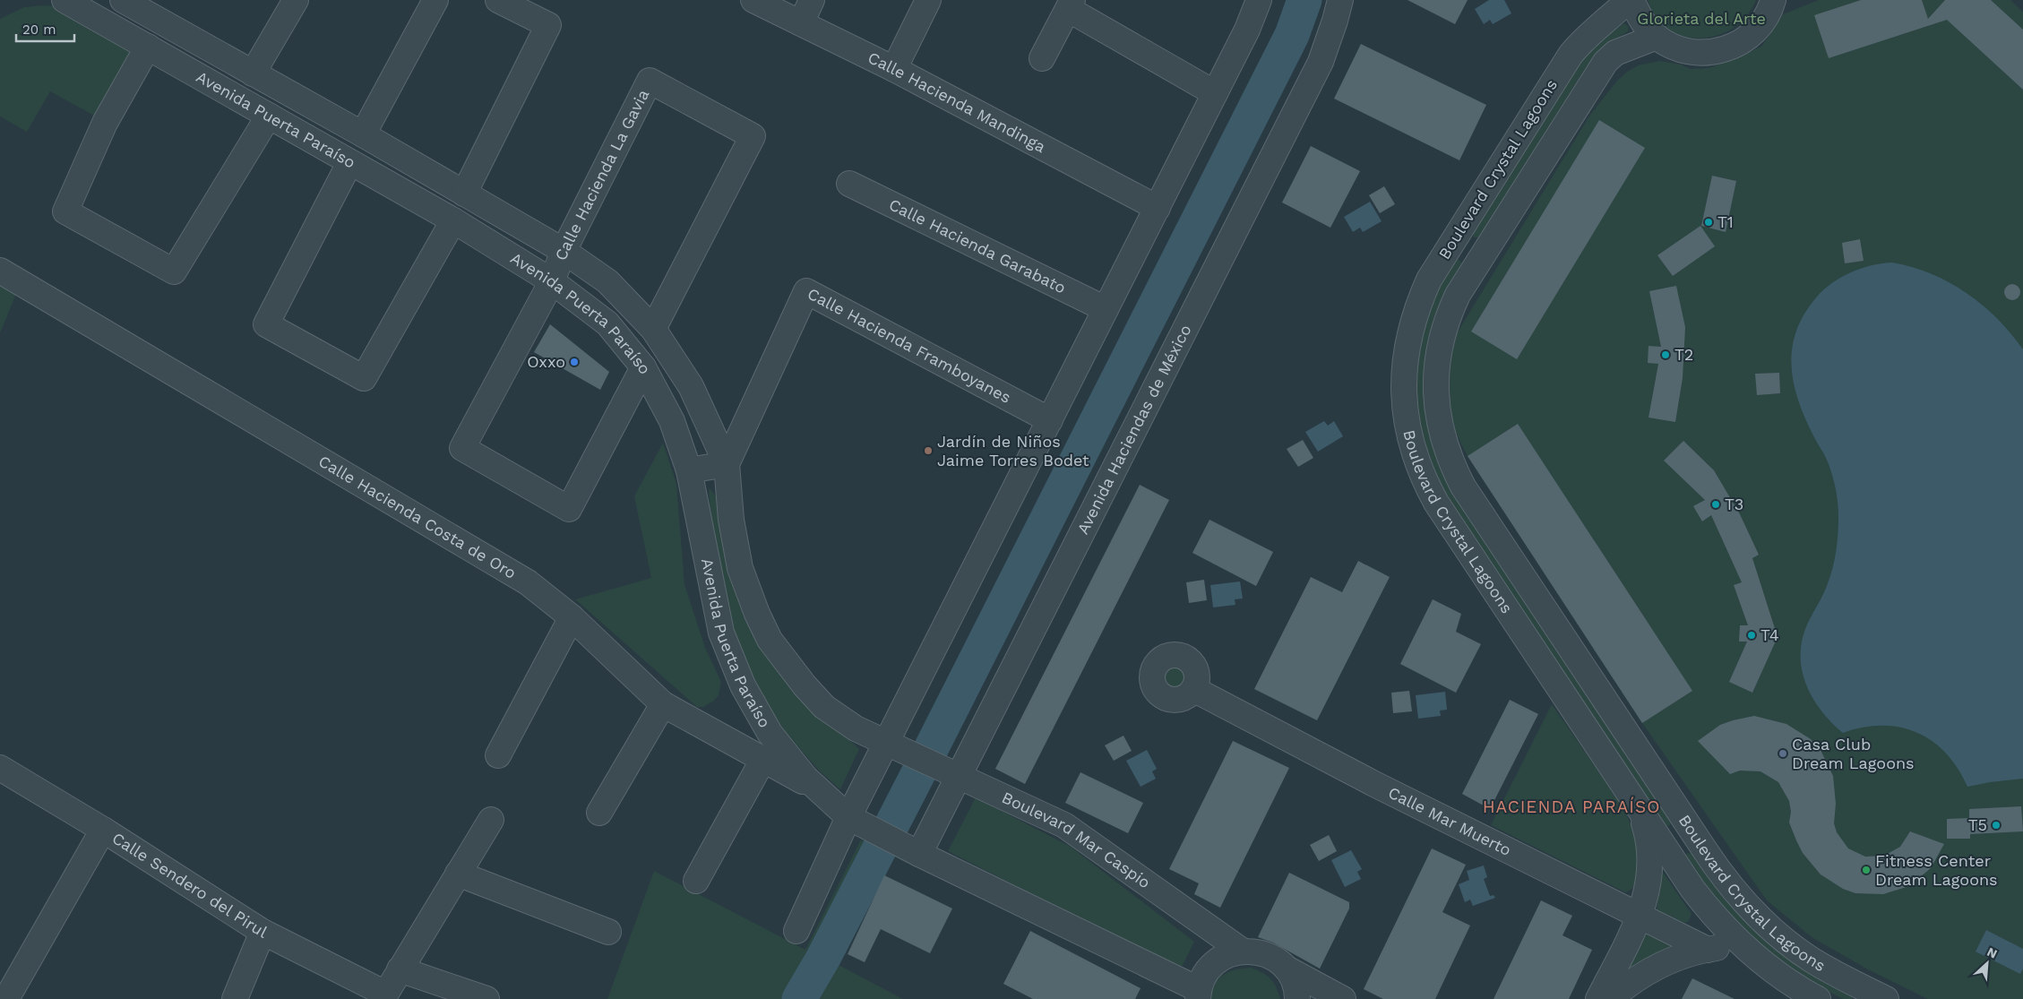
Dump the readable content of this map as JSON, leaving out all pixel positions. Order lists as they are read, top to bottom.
{
  "streets": {
    "street": [
      "Calle Hacienda Mandinga",
      "Avenida Puerta Paraíso",
      "Boulevard Crystal Lagoons",
      "Calle Hacienda La Gavia",
      "Calle Hacienda Garabato",
      "Calle Hacienda Framboyanes",
      "Avenida Haciendas de México",
      "Calle Hacienda Costa de Oro",
      "Calle Mar Muerto",
      "Boulevard Mar Caspio",
      "Calle Sendero del Pirul"
    ]
  },
  "crossings": [
    ["Avenida Puerta Paraíso", "Calle Hacienda La Gavia"],
    ["Avenida Puerta Paraíso", "Calle Hacienda Framboyanes"],
    ["Avenida Puerta Paraíso", "Calle Hacienda Costa de Oro"],
    ["Avenida Puerta Paraíso", "Boulevard Mar Caspio"],
    ["Avenida Haciendas de México", "Boulevard Mar Caspio"]
  ],
  "districts": ["HACIENDA PARAÍSO"],
  "parks": ["Glorieta del Arte"],
  "places": [
    "T1",
    "T2",
    "Oxxo",
    "Jardín de Niños Jaime Torres Bodet",
    "T3",
    "T4",
    "Casa Club Dream Lagoons",
    "T5",
    "Fitness Center Dream Lagoons"
  ],
  "scale_bar": "20 m",
  "north": "top right"
}
